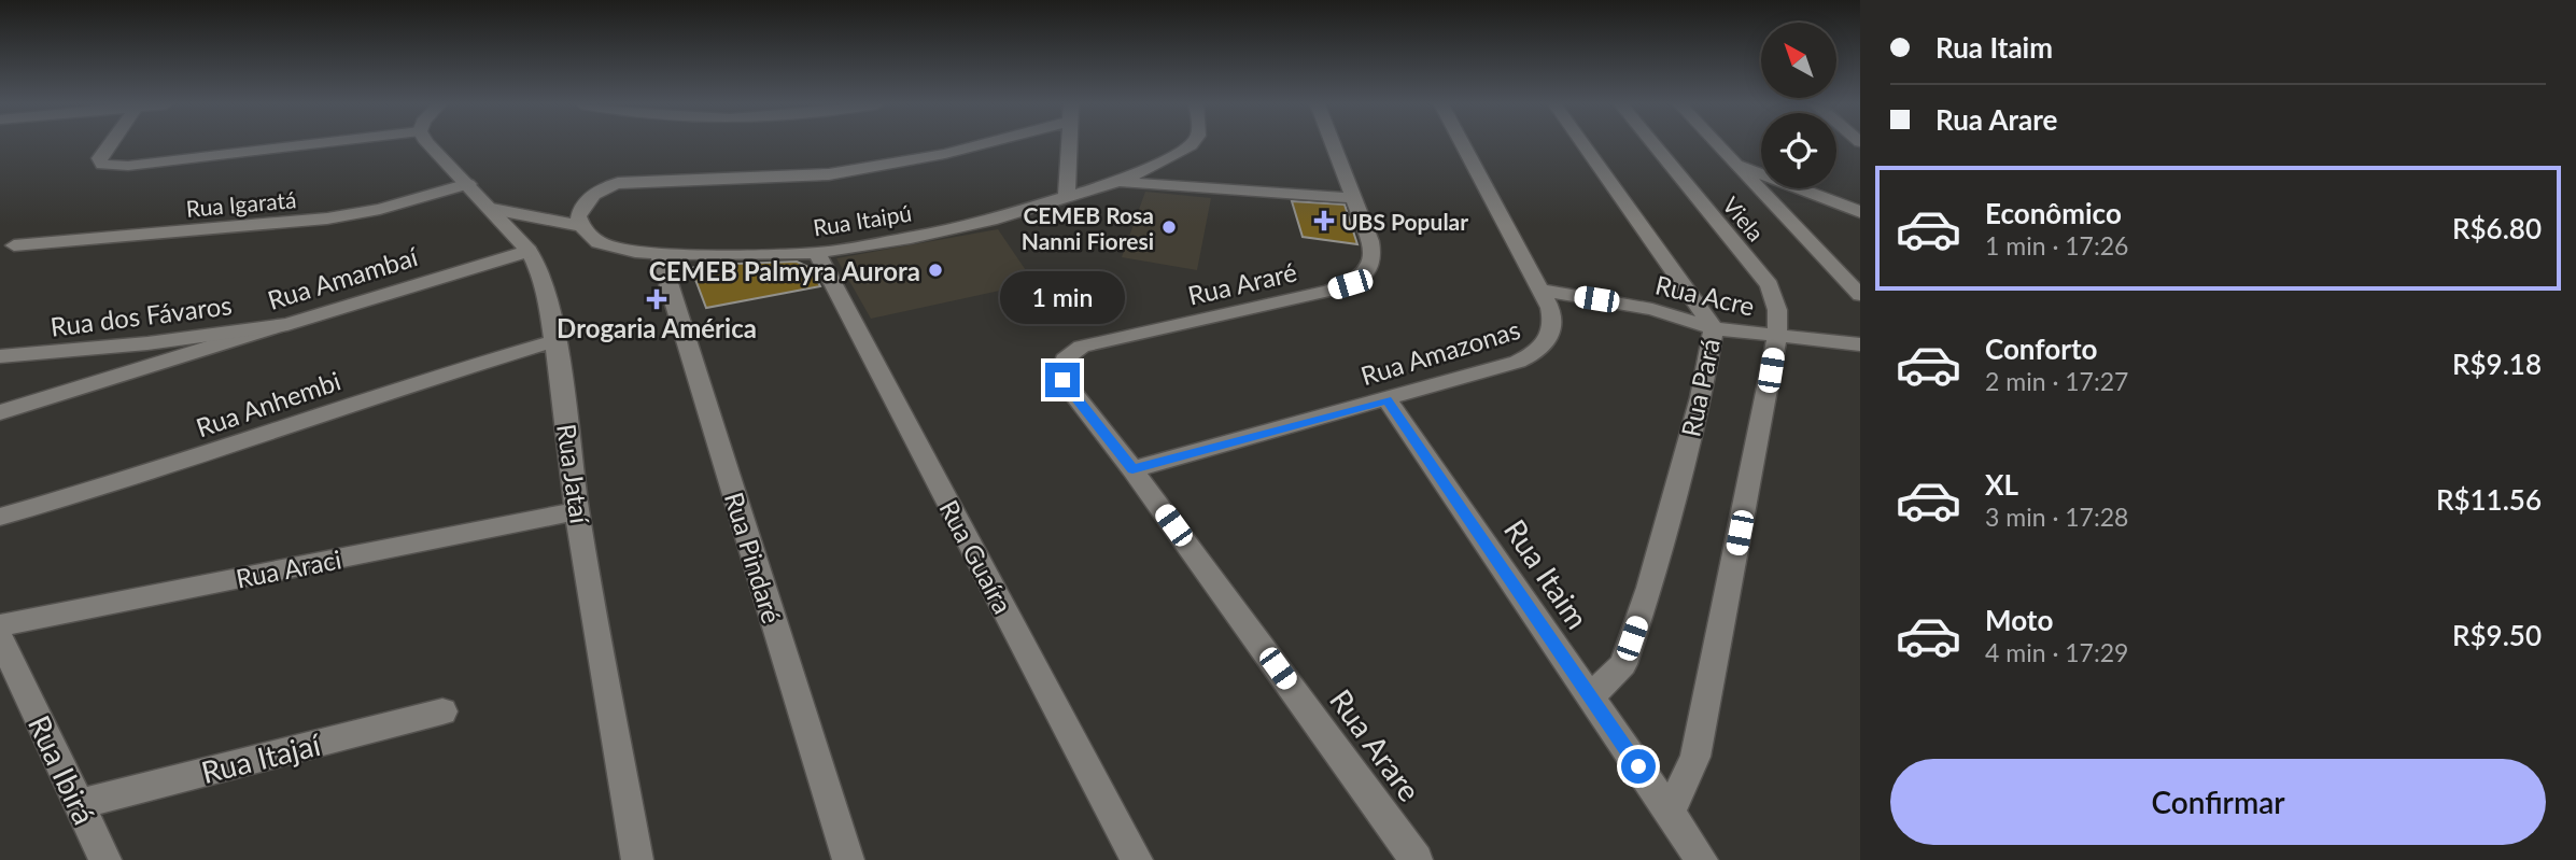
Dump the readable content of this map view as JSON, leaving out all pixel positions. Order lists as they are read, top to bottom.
{
  "streets": {
    "street": [
      "Rua Igaratá",
      "Viela",
      "Rua Itaipú",
      "Rua Amambaí",
      "Rua Araré",
      "Rua Acre",
      "Rua dos Fávaros",
      "Rua Amazonas",
      "Rua Pará",
      "Rua Anhembi",
      "Rua Jataí",
      "Rua Guaíra",
      "Rua Pindaré",
      "Rua Araci",
      "Rua Itaim",
      "Rua Arare",
      "Rua Itajaí",
      "Rua Ibirá"
    ]
  },
  "crossings": [
    ["Rua Igaratá", "Rua Jataí"],
    ["Viela", "Rua Acre"],
    ["Viela", "Rua Itaim"],
    ["Rua Itaipú", "Rua Jataí"],
    ["Rua Itaipú", "Rua Guaíra"],
    ["Rua Itaipú", "Rua Pindaré"],
    ["Rua Amambaí", "Rua dos Fávaros"],
    ["Rua Amambaí", "Rua Jataí"],
    ["Rua Araré", "Rua Arare"],
    ["Rua Acre", "Rua Amazonas"],
    ["Rua Acre", "Rua Pará"],
    ["Rua Amazonas", "Rua Itaim"],
    ["Rua Amazonas", "Rua Arare"],
    ["Rua Pará", "Rua Itaim"],
    ["Rua Anhembi", "Rua Jataí"],
    ["Rua Jataí", "Rua Araci"],
    ["Rua Itajaí", "Rua Ibirá"]
  ],
  "places": {
    "health": ["UBS Popular", "Drogaria América"],
    "other": ["CEMEB Rosa Nanni Fioresi", "CEMEB Palmyra Aurora"]
  },
  "north": "top left",
  "page": {
    "banner": ["Rua Itaim", "Rua Arare"],
    "list": [
      {
        "name": "Econômico",
        "note": "1 min · 17:26",
        "value": "R$6.80"
      },
      {
        "name": "Conforto",
        "note": "2 min · 17:27",
        "value": "R$9.18"
      },
      {
        "name": "XL",
        "note": "3 min · 17:28",
        "value": "R$11.56"
      },
      {
        "name": "Moto",
        "note": "4 min · 17:29",
        "value": "R$9.50"
      }
    ],
    "bubble": "1 min",
    "buttons": "Confirmar"
  }
}
